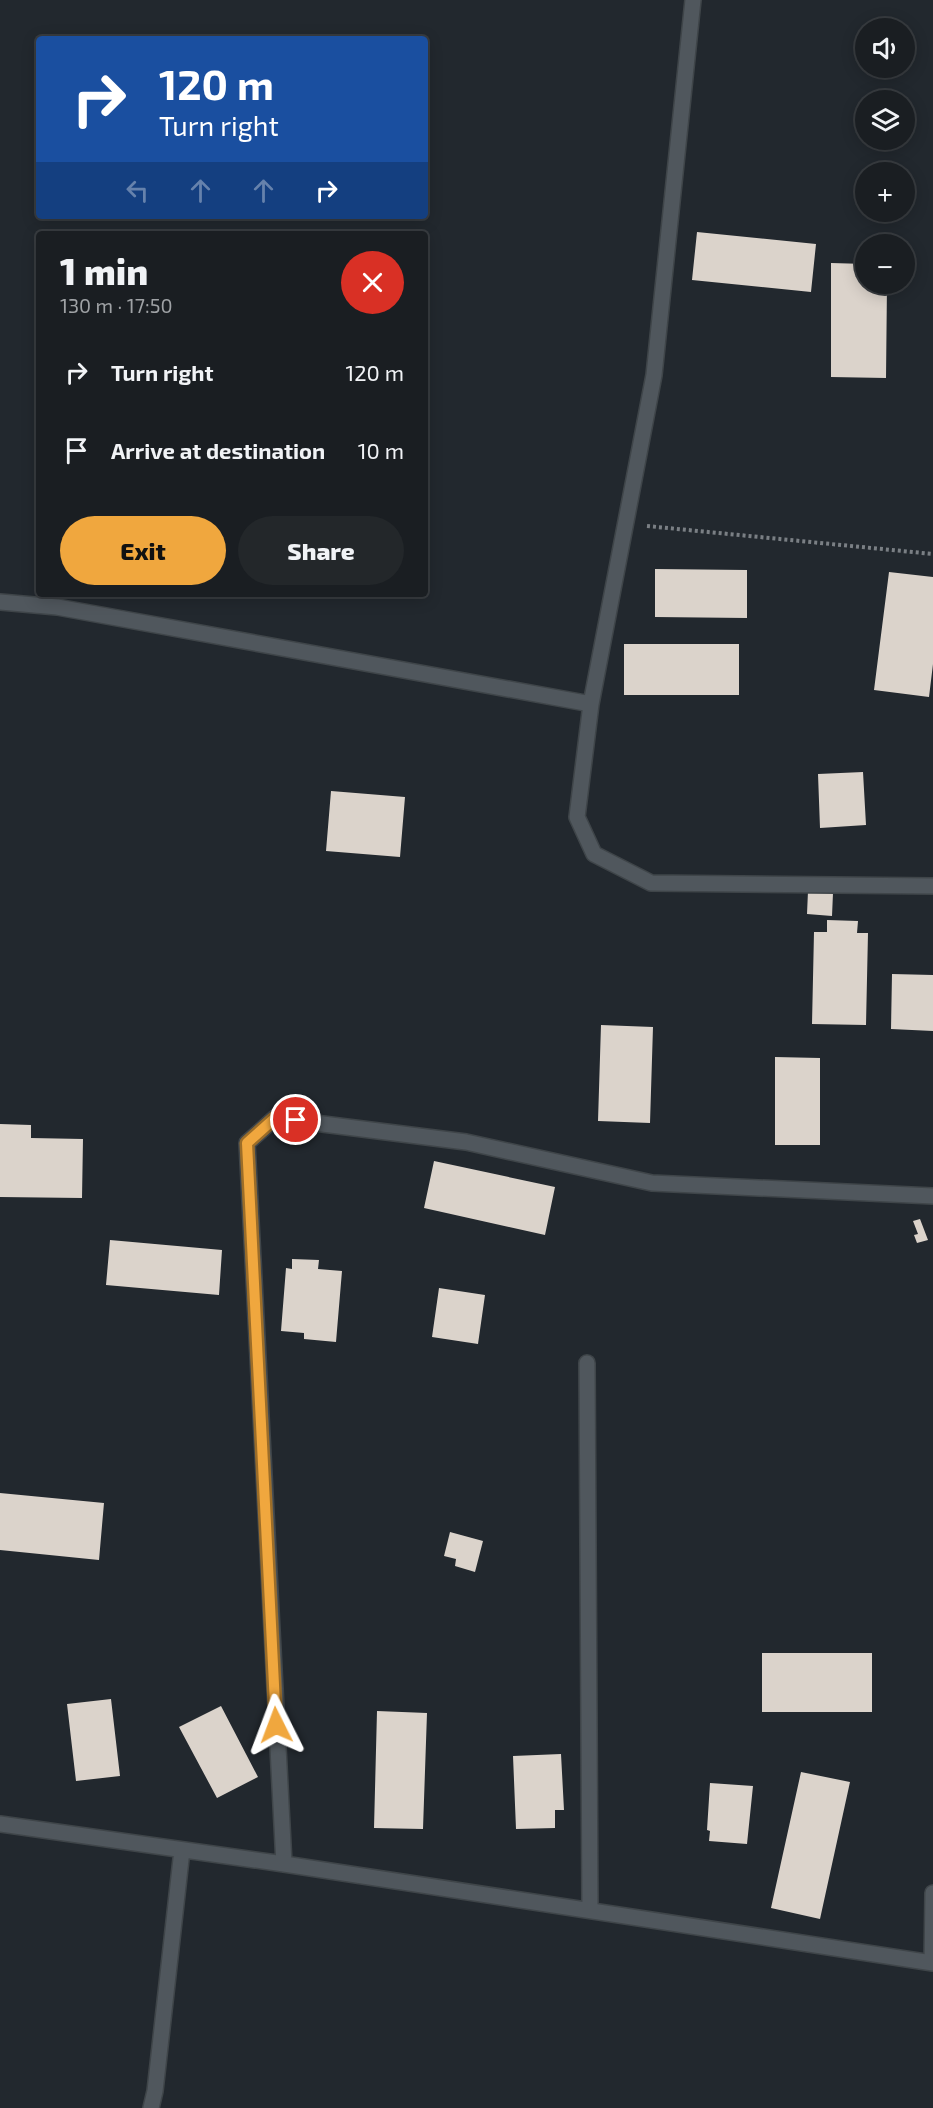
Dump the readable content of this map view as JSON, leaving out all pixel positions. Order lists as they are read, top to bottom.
{
  "page": {
    "map_buttons": ["+", "−"],
    "turn": ["120 m", "Turn right"],
    "heading": ["1 min", "130 m · 17:50"],
    "list": [
      {
        "name": "Turn right",
        "value": "120 m"
      },
      {
        "name": "Arrive at destination",
        "value": "10 m"
      }
    ],
    "buttons": ["Exit", "Share"]
  }
}
